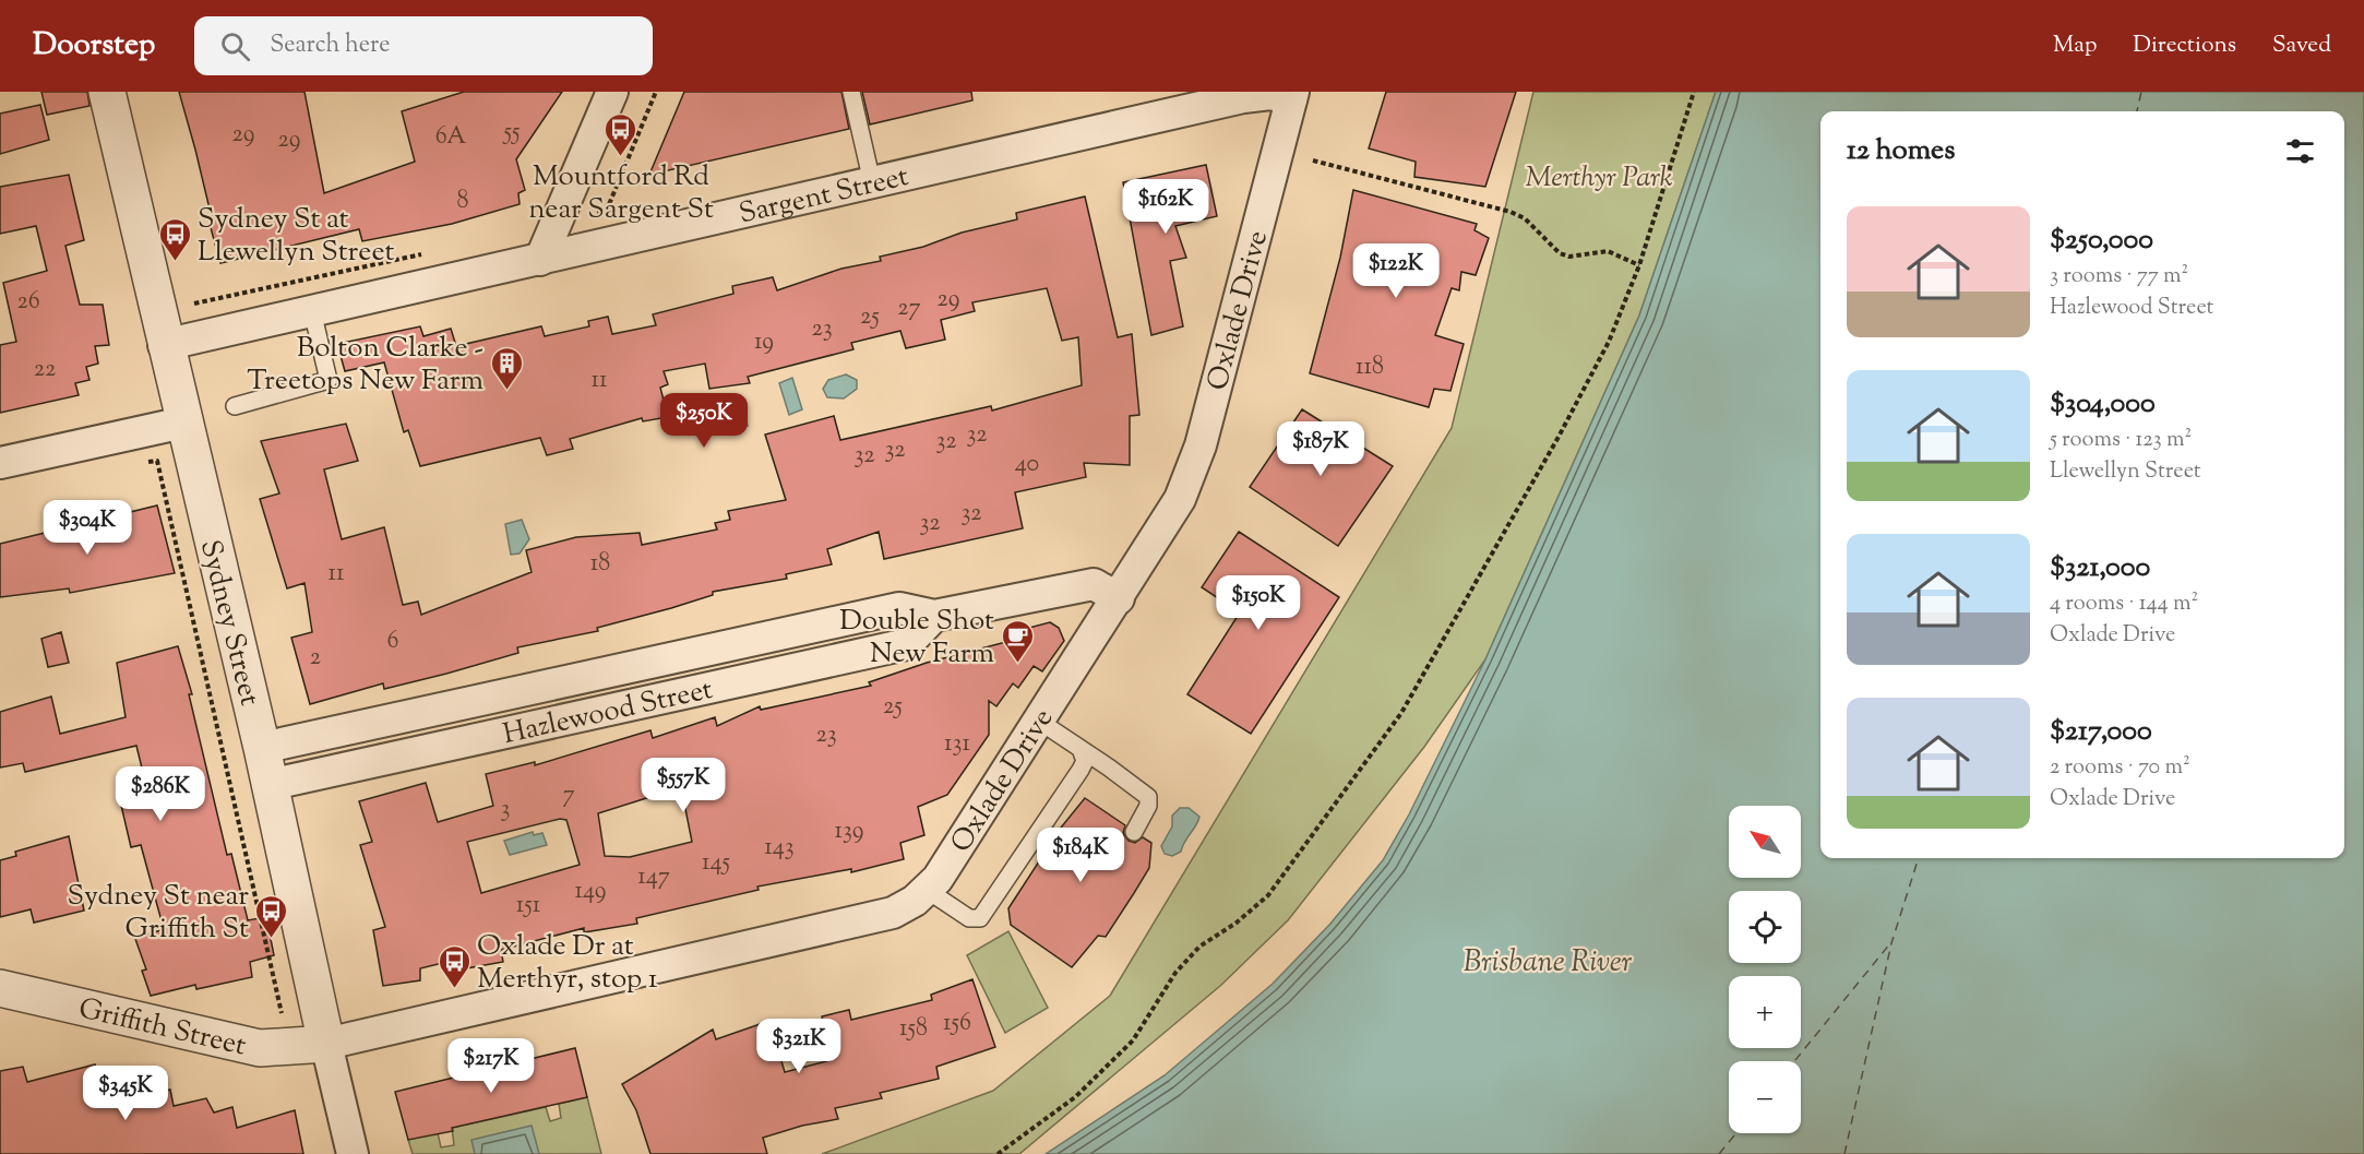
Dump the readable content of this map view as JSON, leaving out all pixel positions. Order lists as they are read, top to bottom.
{
  "streets": {
    "street": [
      "Sargent Street",
      "Oxlade Drive",
      "Sydney Street",
      "Hazlewood Street",
      "Griffith Street"
    ]
  },
  "crossings": [
    ["Sargent Street", "Oxlade Drive"],
    ["Sargent Street", "Sydney Street"],
    ["Oxlade Drive", "Sydney Street"],
    ["Oxlade Drive", "Hazlewood Street"],
    ["Oxlade Drive", "Griffith Street"],
    ["Sydney Street", "Hazlewood Street"],
    ["Sydney Street", "Griffith Street"]
  ],
  "water": ["Brisbane River"],
  "parks": ["Merthyr Park"],
  "places": {
    "bus stop": [
      "Mountford Rd near Sargent St",
      "Sydney St at Llewellyn Street",
      "Sydney St near Griffith St",
      "Oxlade Dr at Merthyr, stop 1"
    ],
    "building": ["Bolton Clarke - Treetops New Farm"],
    "cafe": ["Double Shot New Farm"]
  },
  "house_numbers": [
    "55",
    "29",
    "6A",
    "29",
    "8",
    "29",
    "26",
    "27",
    "25",
    "23",
    "19",
    "118",
    "22",
    "11",
    "32",
    "32",
    "32",
    "32",
    "40",
    "32",
    "32",
    "18",
    "11",
    "6",
    "2",
    "25",
    "23",
    "131",
    "7",
    "3",
    "139",
    "143",
    "145",
    "147",
    "149",
    "151",
    "156",
    "158"
  ],
  "north": "top left",
  "page": {
    "header": "Doorstep",
    "search": "Search here",
    "nav": ["Map", "Directions", "Saved"],
    "heading": "12 homes",
    "price": [
      "$162K",
      "$122K",
      "$250K",
      "$187K",
      "$304K",
      "$150K",
      "$557K",
      "$286K",
      "$184K",
      "$321K",
      "$217K",
      "$345K"
    ],
    "list": [
      {
        "name": "$250,000",
        "note": "3 rooms · 77 m² · Hazlewood Street"
      },
      {
        "name": "$304,000",
        "note": "5 rooms · 123 m² · Llewellyn Street"
      },
      {
        "name": "$321,000",
        "note": "4 rooms · 144 m² · Oxlade Drive"
      },
      {
        "name": "$217,000",
        "note": "2 rooms · 70 m² · Oxlade Drive"
      }
    ],
    "map_buttons": ["+", "−"]
  }
}
